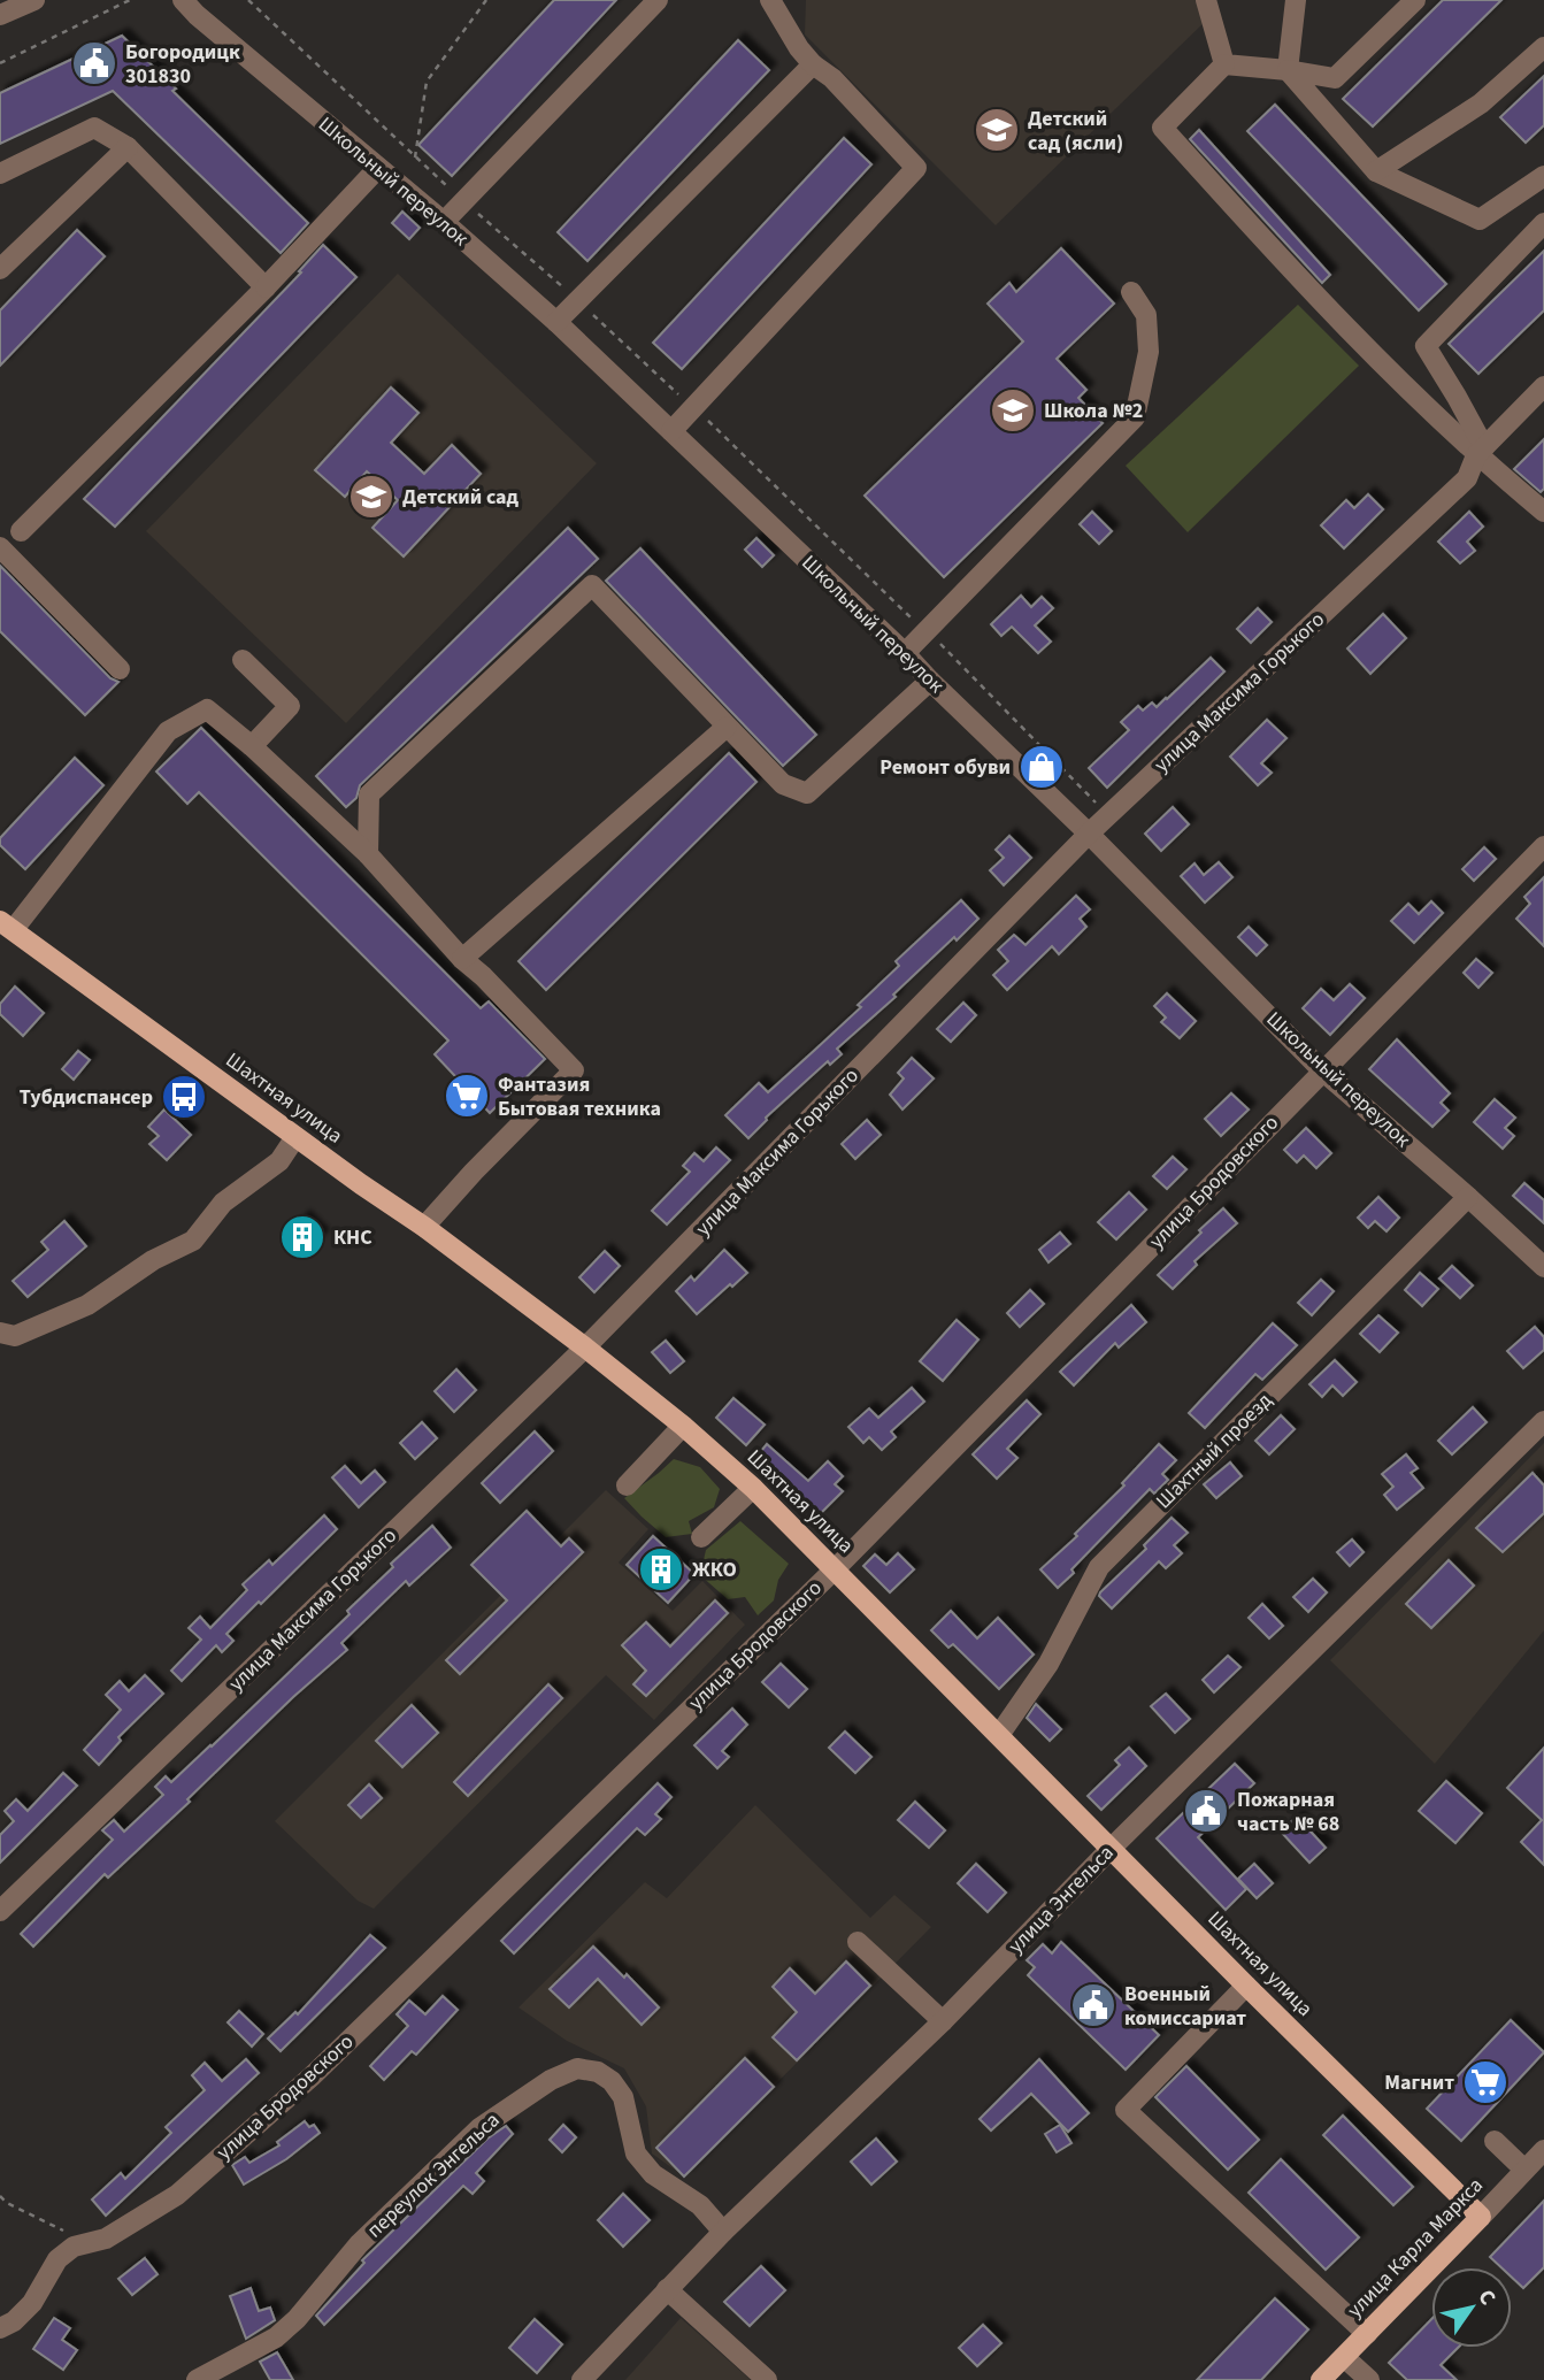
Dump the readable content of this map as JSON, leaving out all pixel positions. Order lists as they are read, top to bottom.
{
  "streets": {
    "main road": ["Шахтная улица", "улица Карла Маркса"],
    "street": [
      "Школьный переулок",
      "улица Максима Горького",
      "улица Бродовского",
      "Шахтный проезд",
      "улица Энгельса",
      "переулок Энгельса"
    ]
  },
  "crossings": [
    ["Школьный переулок", "улица Максима Горького"],
    ["Школьный переулок", "улица Бродовского"],
    ["Школьный переулок", "Шахтный проезд"],
    ["улица Максима Горького", "Шахтная улица"],
    ["Шахтная улица", "улица Бродовского"],
    ["Шахтная улица", "Шахтный проезд"],
    ["Шахтная улица", "улица Энгельса"],
    ["Шахтная улица", "улица Карла Маркса"],
    ["улица Энгельса", "переулок Энгельса"]
  ],
  "places": {
    "public building": ["Богородицк 301830", "Пожарная часть № 68", "Военный комиссариат"],
    "school or university": ["Детский сад (ясли)", "Школа №2", "Детский сад"],
    "shop": ["Ремонт обуви"],
    "supermarket": ["Фантазия Бытовая техника", "Магнит"],
    "bus stop": ["Тубдиспансер"],
    "building": ["КНС", "ЖКО"]
  },
  "north": "top right"
}
